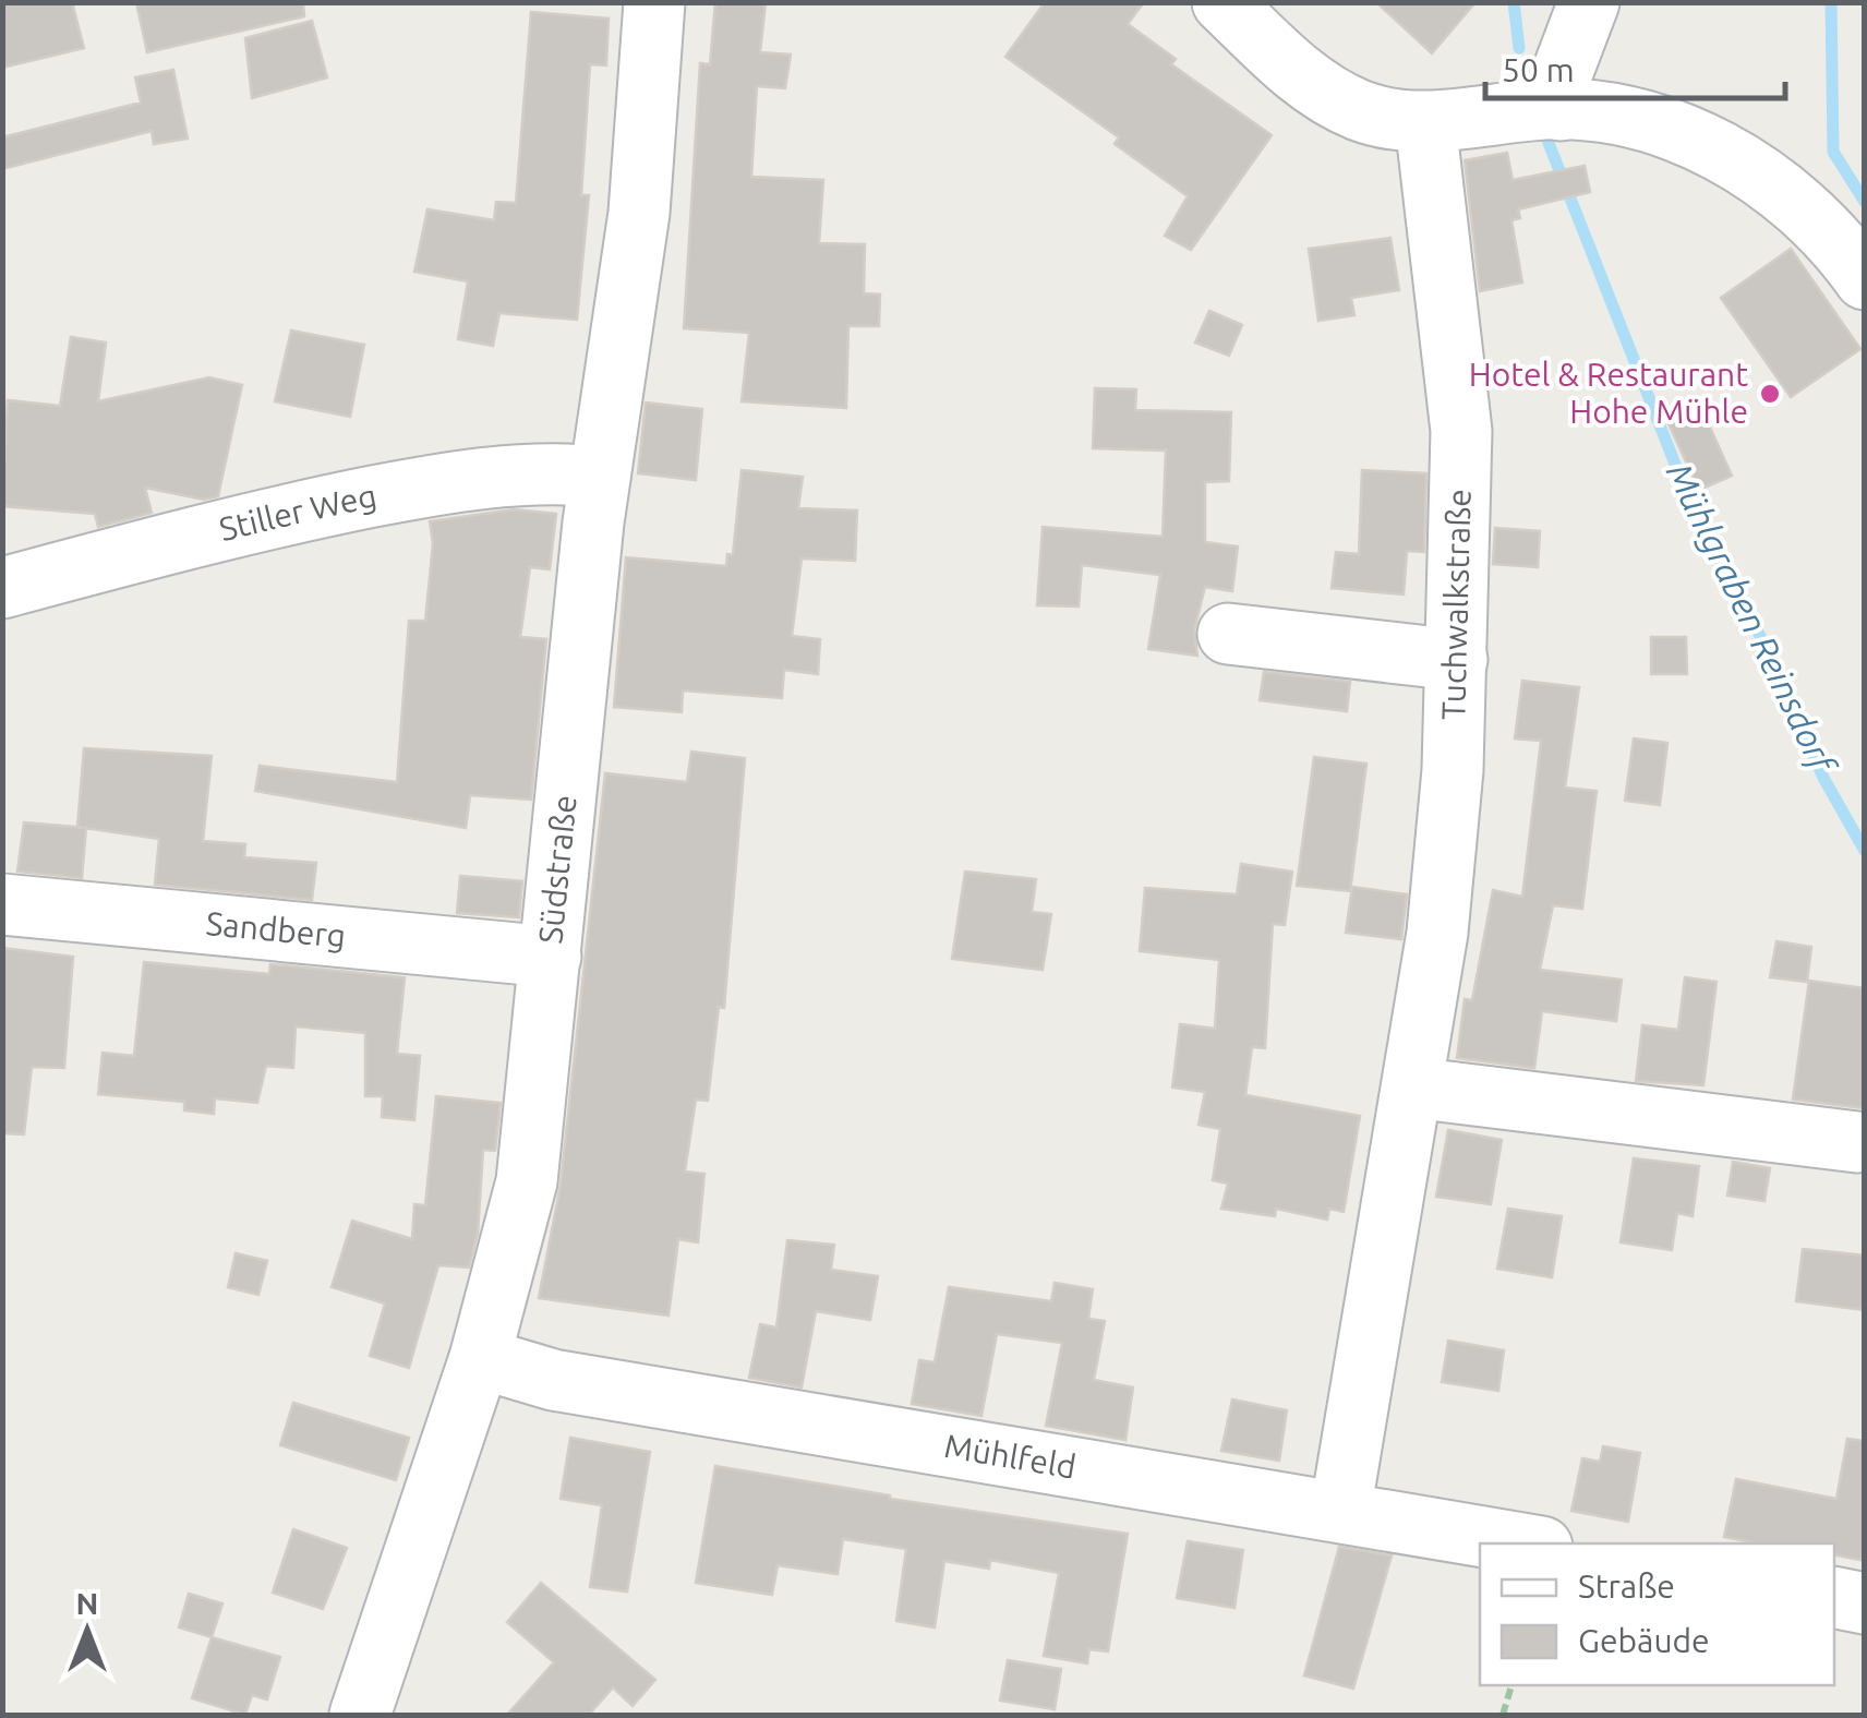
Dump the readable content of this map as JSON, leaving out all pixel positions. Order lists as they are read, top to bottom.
{
  "streets": {
    "street": [
      "Stiller Weg",
      "Tuchwalkstraße",
      "Südstraße",
      "Sandberg",
      "Mühlfeld"
    ]
  },
  "crossings": [
    ["Stiller Weg", "Südstraße"],
    ["Tuchwalkstraße", "Mühlfeld"],
    ["Südstraße", "Sandberg"],
    ["Südstraße", "Mühlfeld"]
  ],
  "water": ["Mühlgraben Reinsdorf"],
  "places": ["Hotel & Restaurant Hohe Mühle"],
  "legend": ["Straße", "Gebäude"],
  "scale_bar": "50 m",
  "north": "top"
}
